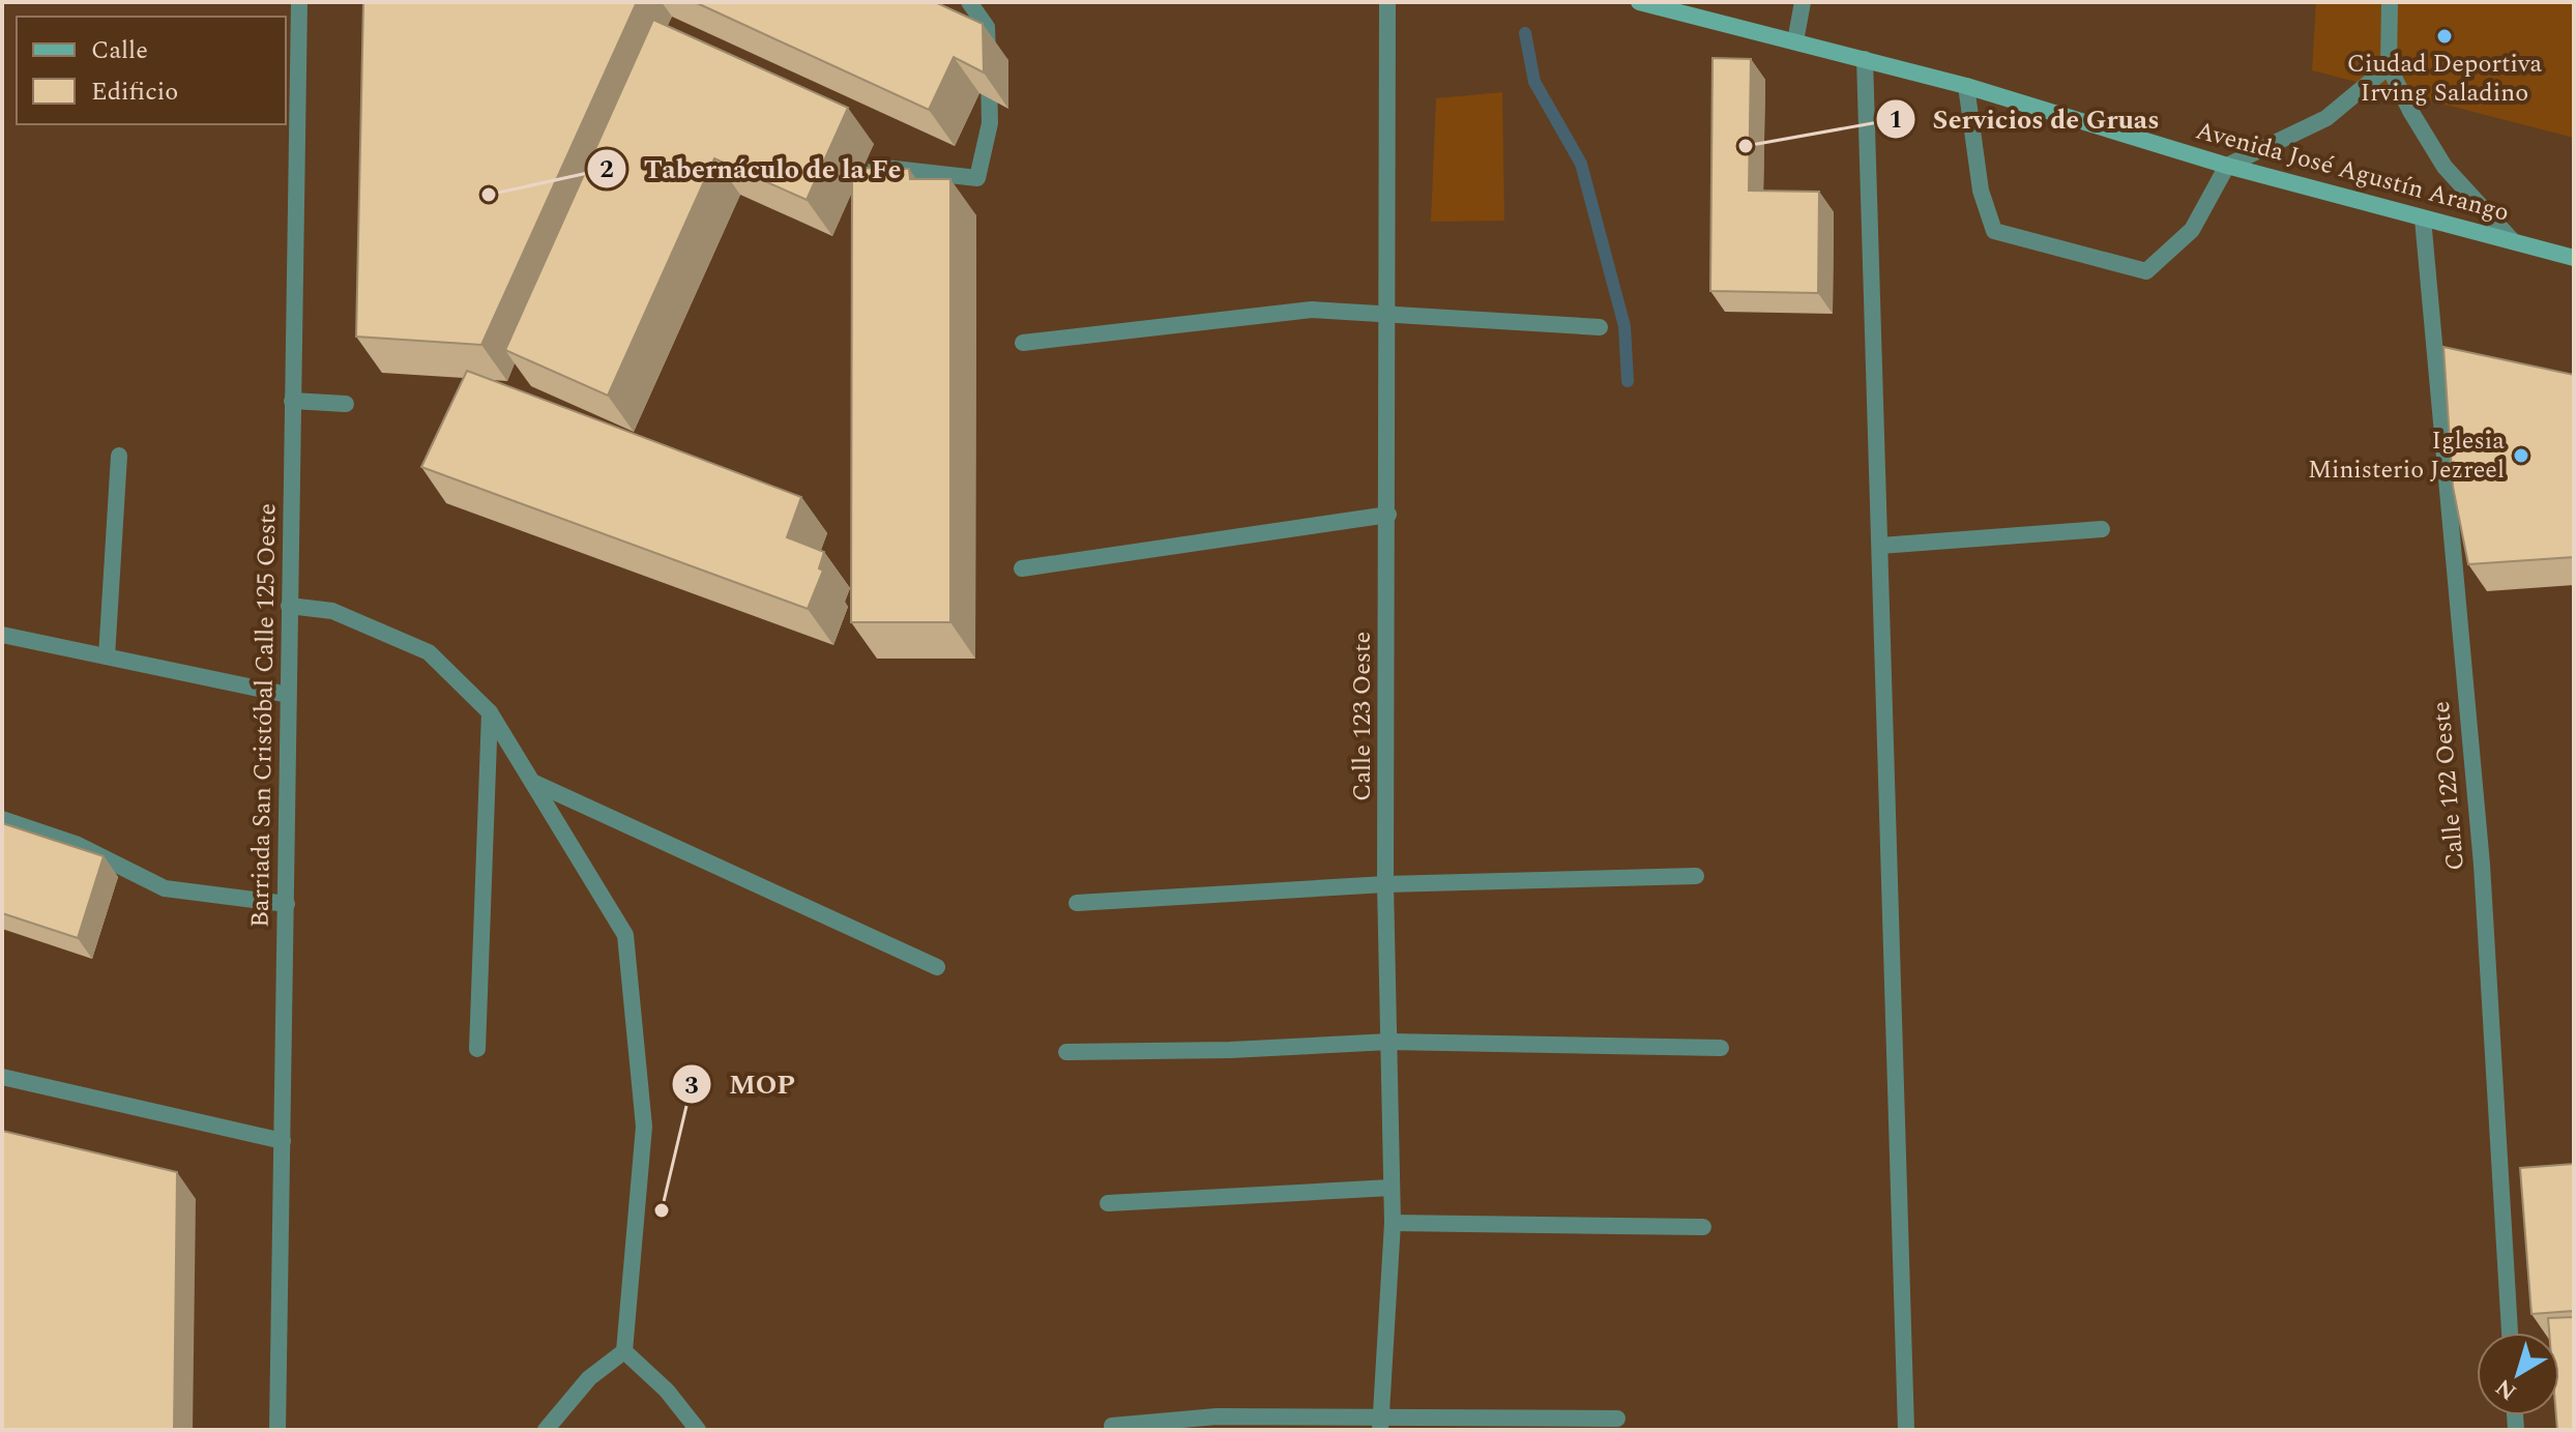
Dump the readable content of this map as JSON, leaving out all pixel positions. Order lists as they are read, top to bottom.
{
  "streets": {
    "main road": ["Avenida José Agustín Arango"],
    "street": ["Barriada San Cristóbal Calle 125 Oeste", "Calle 123 Oeste", "Calle 122 Oeste"]
  },
  "crossings": [
    ["Avenida José Agustín Arango", "Calle 122 Oeste"]
  ],
  "places": [
    "Ciudad Deportiva Irving Saladino",
    "Servicios de Gruas",
    "Tabernáculo de la Fe",
    "Iglesia Ministerio Jezreel",
    "MOP"
  ],
  "legend": ["Calle", "Edificio"],
  "north": "bottom left"
}
